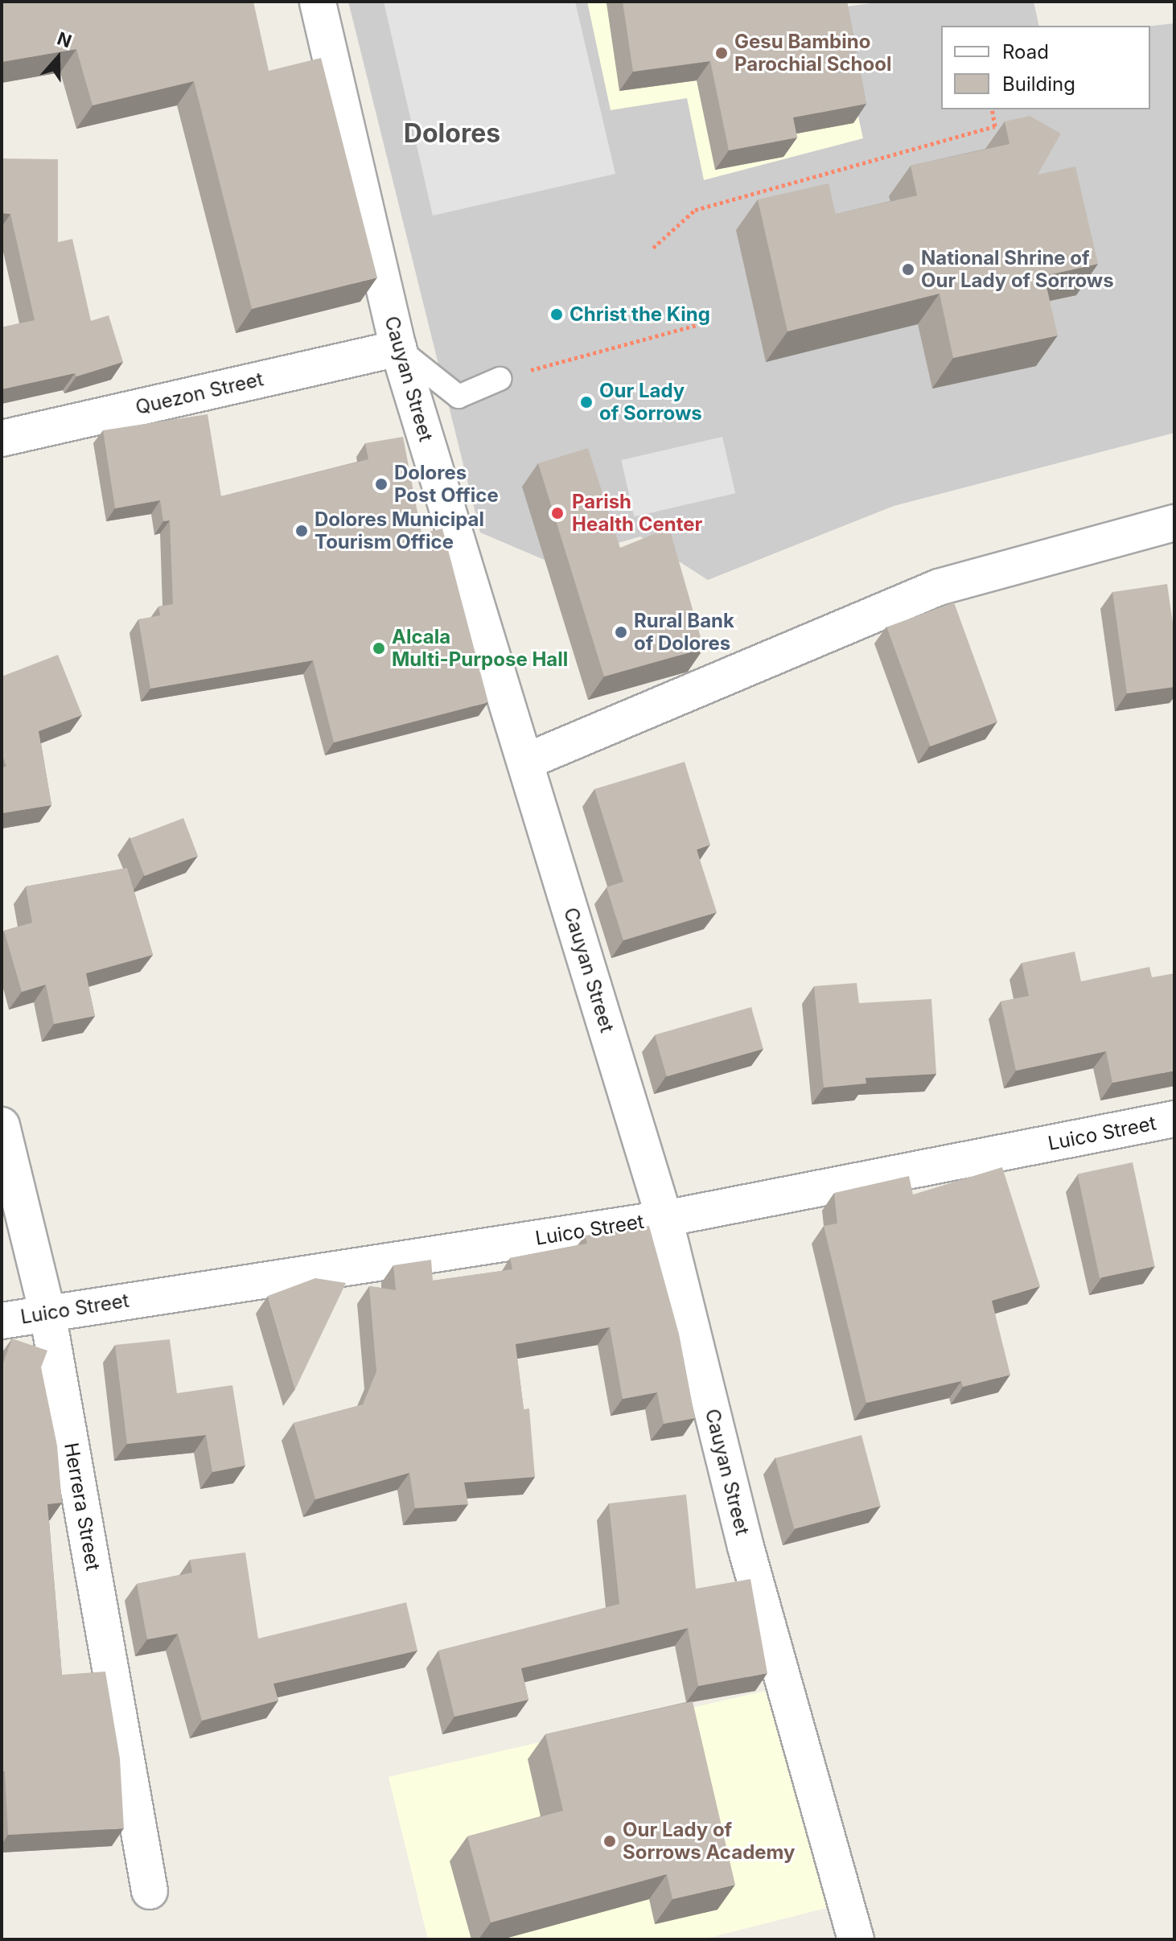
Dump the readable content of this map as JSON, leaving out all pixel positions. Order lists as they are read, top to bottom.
{
  "streets": {
    "street": [
      "Cauyan Street",
      "Quezon Street",
      "Luico Street",
      "Herrera Street"
    ]
  },
  "crossings": [
    ["Cauyan Street", "Quezon Street"],
    ["Cauyan Street", "Luico Street"],
    ["Luico Street", "Herrera Street"]
  ],
  "districts": ["Dolores"],
  "places": [
    "Gesu Bambino Parochial School",
    "National Shrine of Our Lady of Sorrows",
    "Christ the King",
    "Our Lady of Sorrows",
    "Dolores Post Office",
    "Parish Health Center",
    "Dolores Municipal Tourism Office",
    "Rural Bank of Dolores",
    "Alcala Multi-Purpose Hall",
    "Our Lady of Sorrows Academy"
  ],
  "legend": ["Road", "Building"],
  "north": "top"
}
